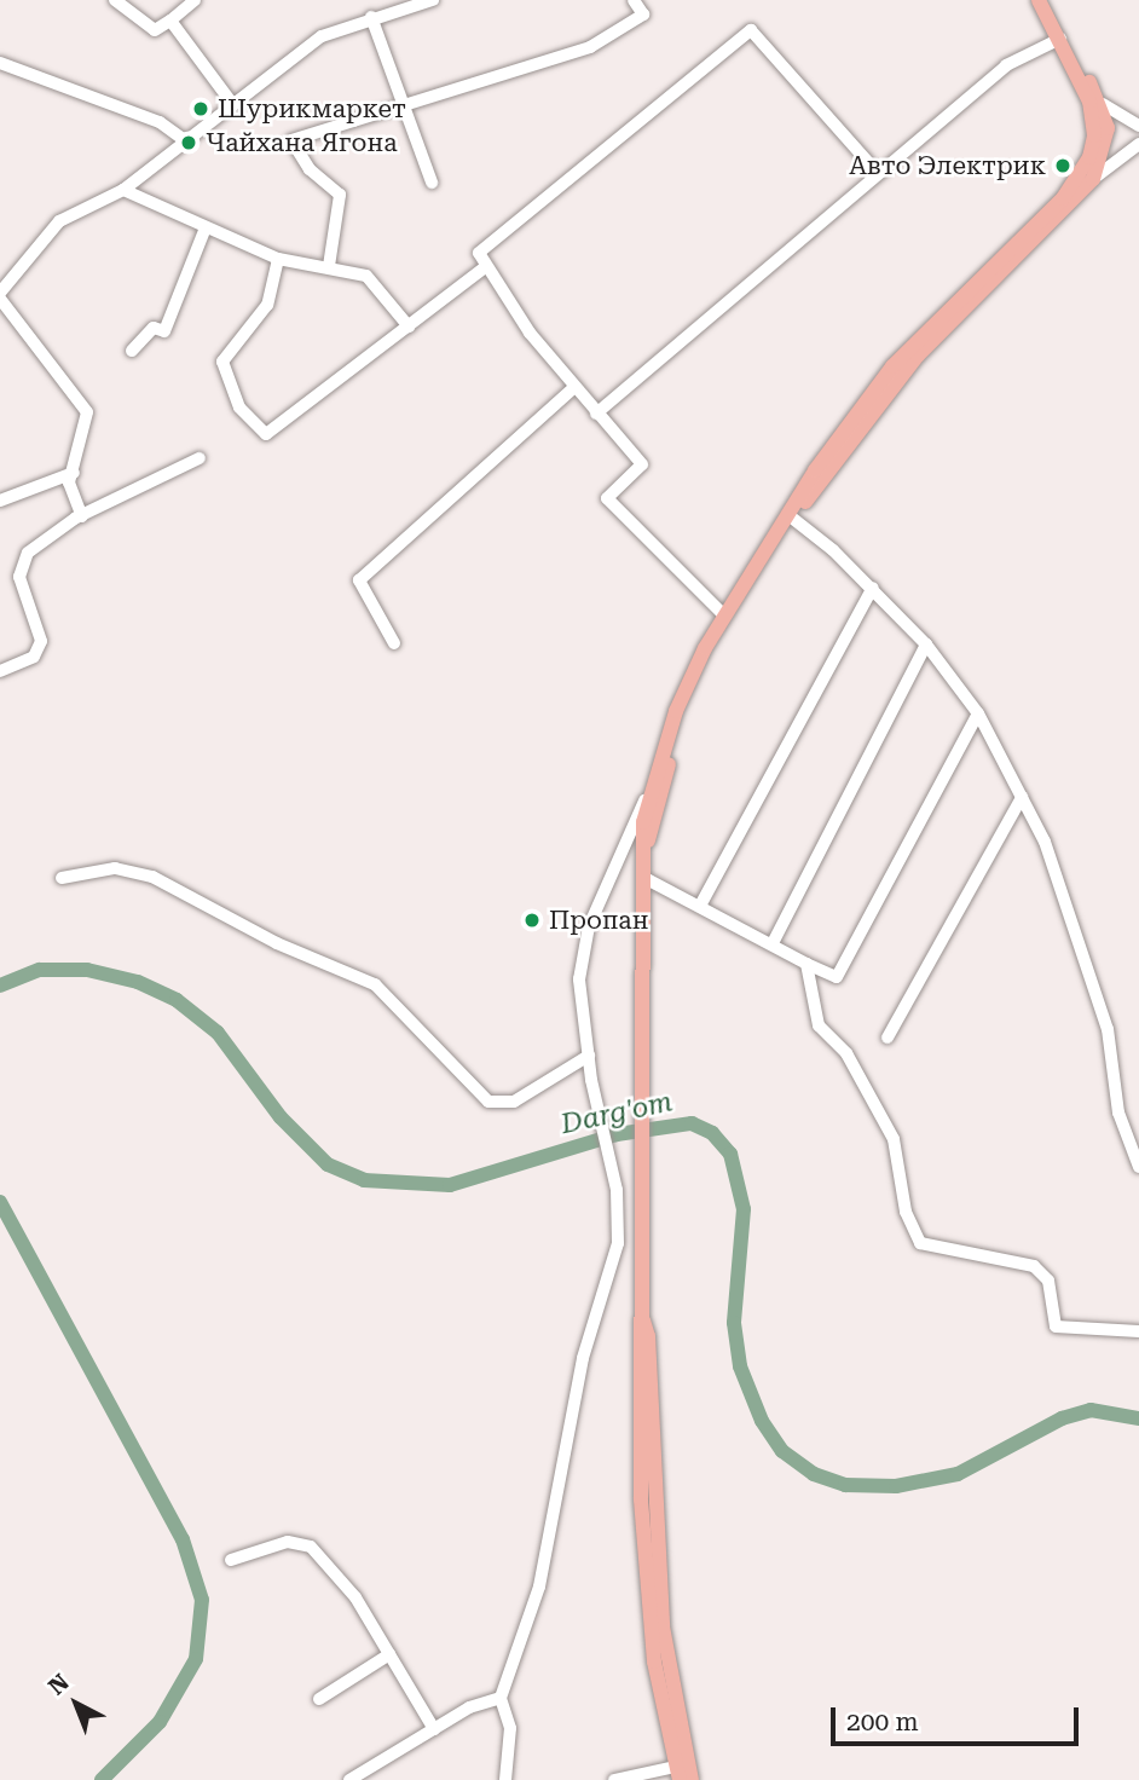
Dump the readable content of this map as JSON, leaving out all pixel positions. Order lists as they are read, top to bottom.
{
  "water": ["Darg'om"],
  "places": [
    "Шурикмаркет",
    "Чайхана Ягона",
    "Авто Электрик",
    "Пропан"
  ],
  "scale_bar": "200 m",
  "north": "top left"
}
